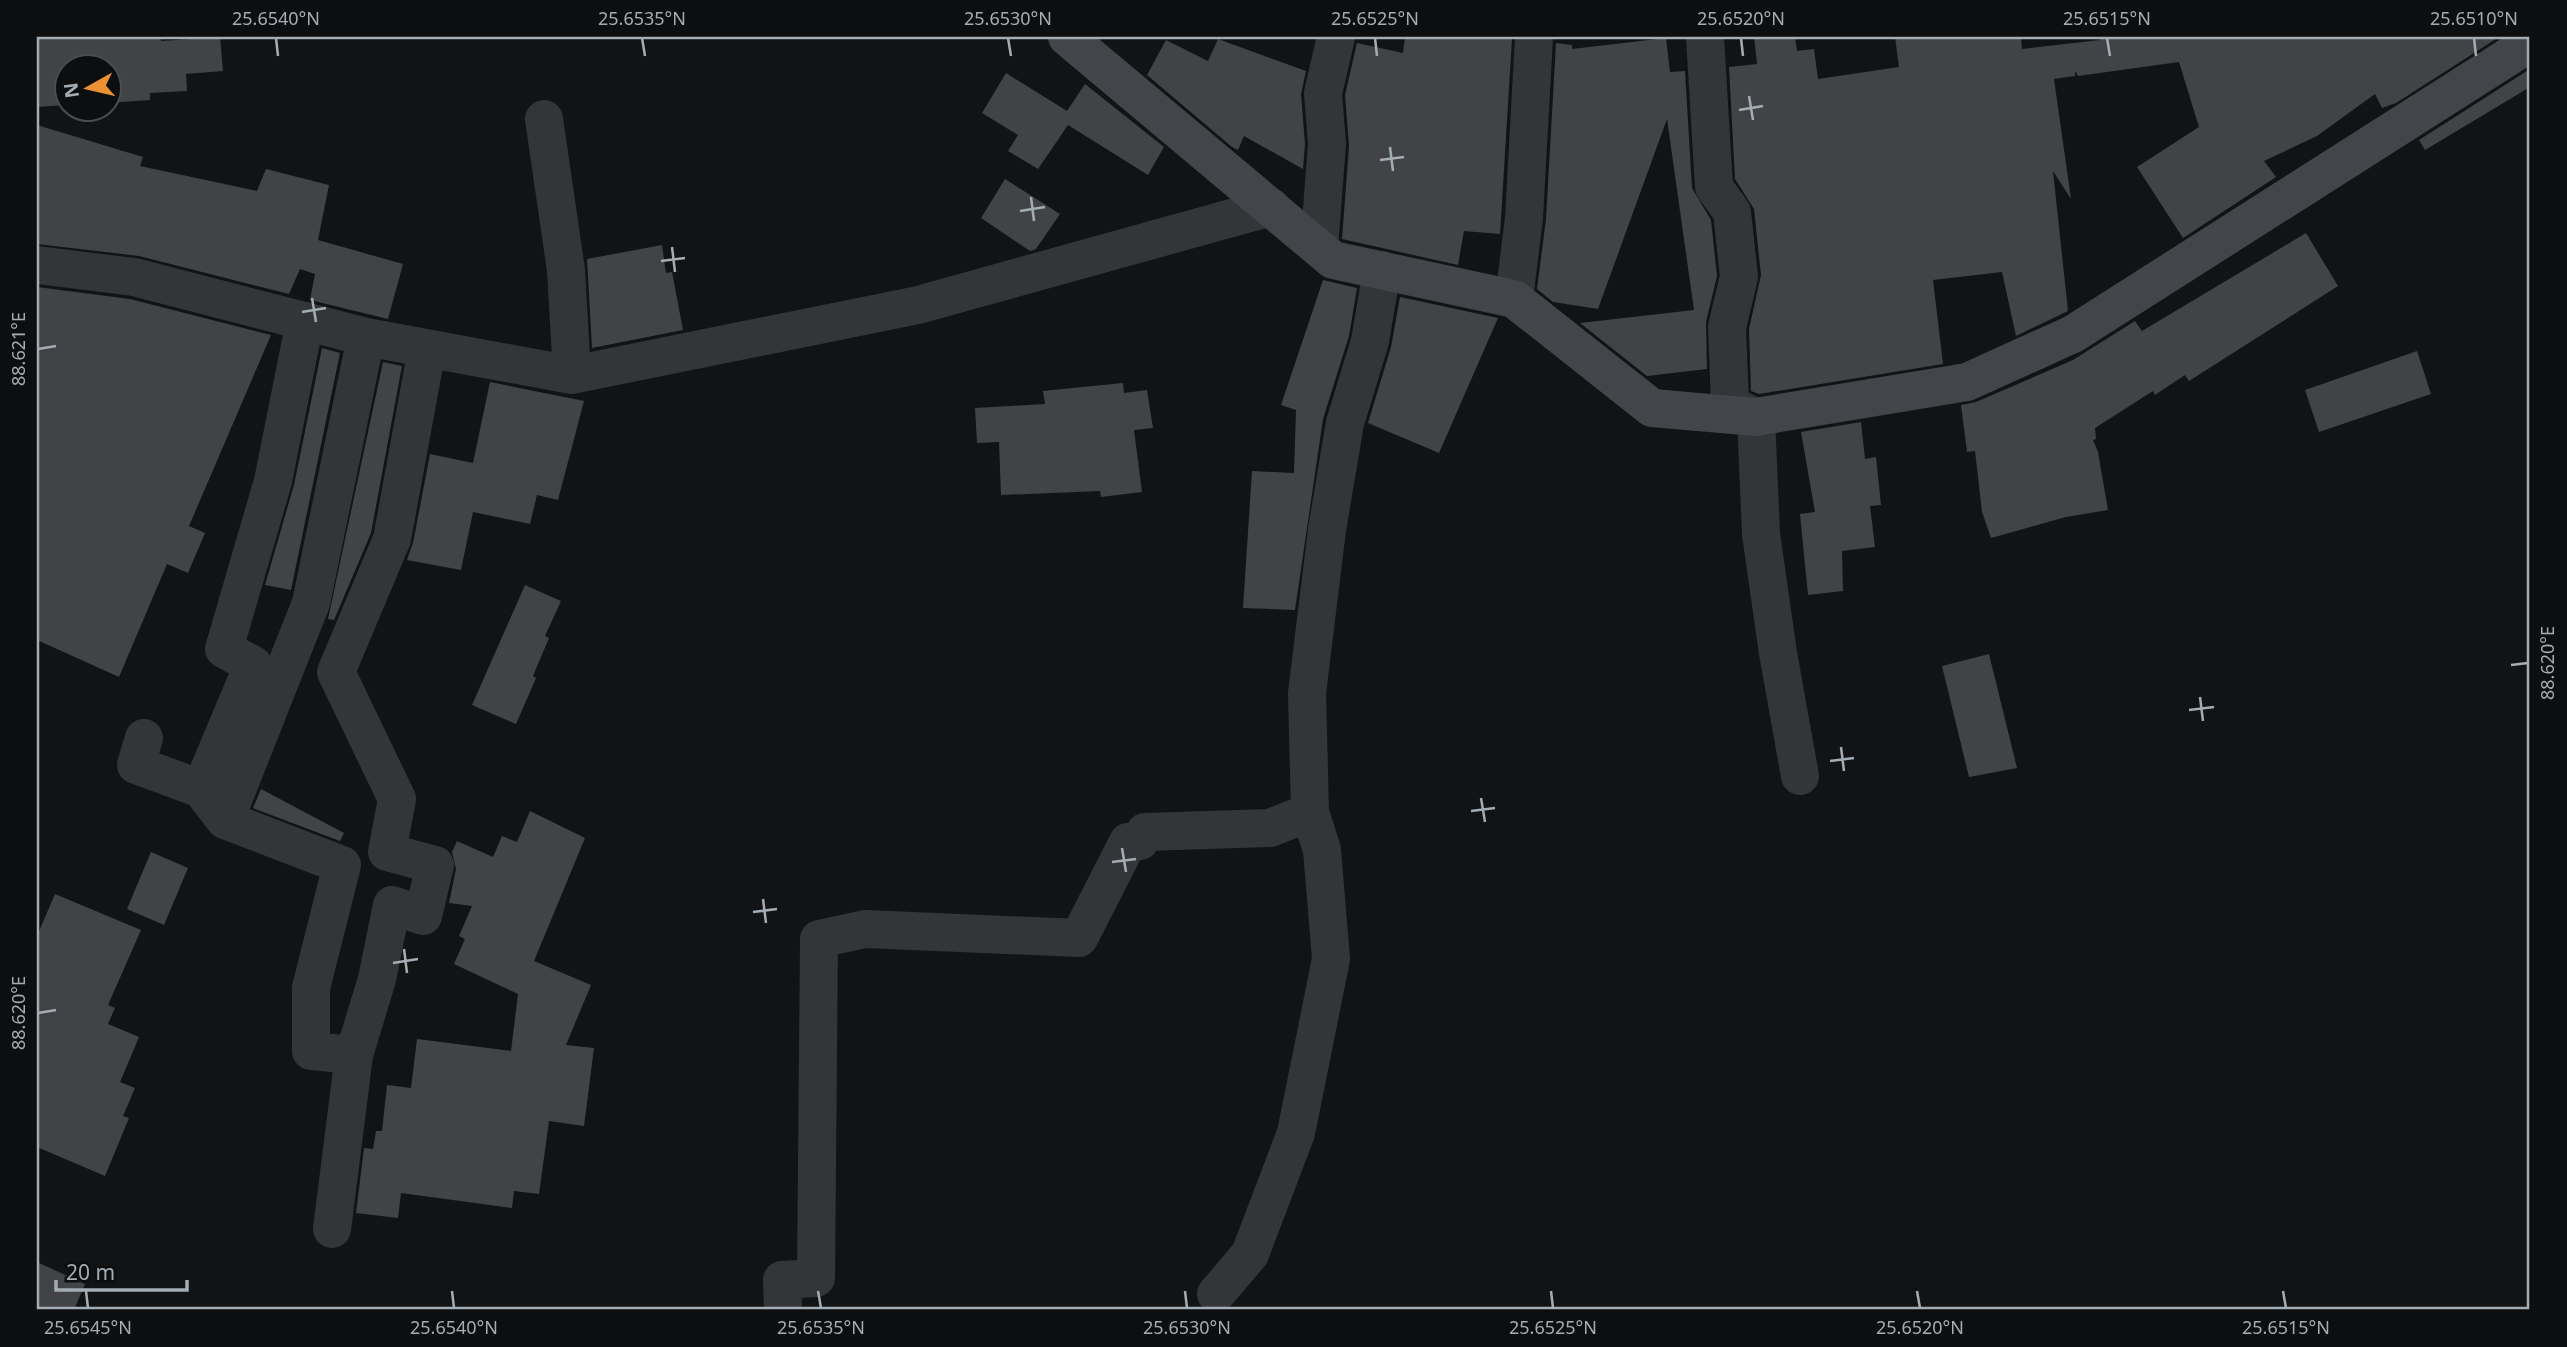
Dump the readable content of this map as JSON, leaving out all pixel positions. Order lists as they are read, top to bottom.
{
  "scale_bar": "20 m",
  "north": "left",
  "coordinates": [
    "25.6540°N",
    "25.6535°N",
    "25.6530°N",
    "25.6525°N",
    "25.6520°N",
    "25.6515°N",
    "25.6510°N",
    "88.621°E",
    "88.620°E",
    "25.6545°N"
  ]
}
